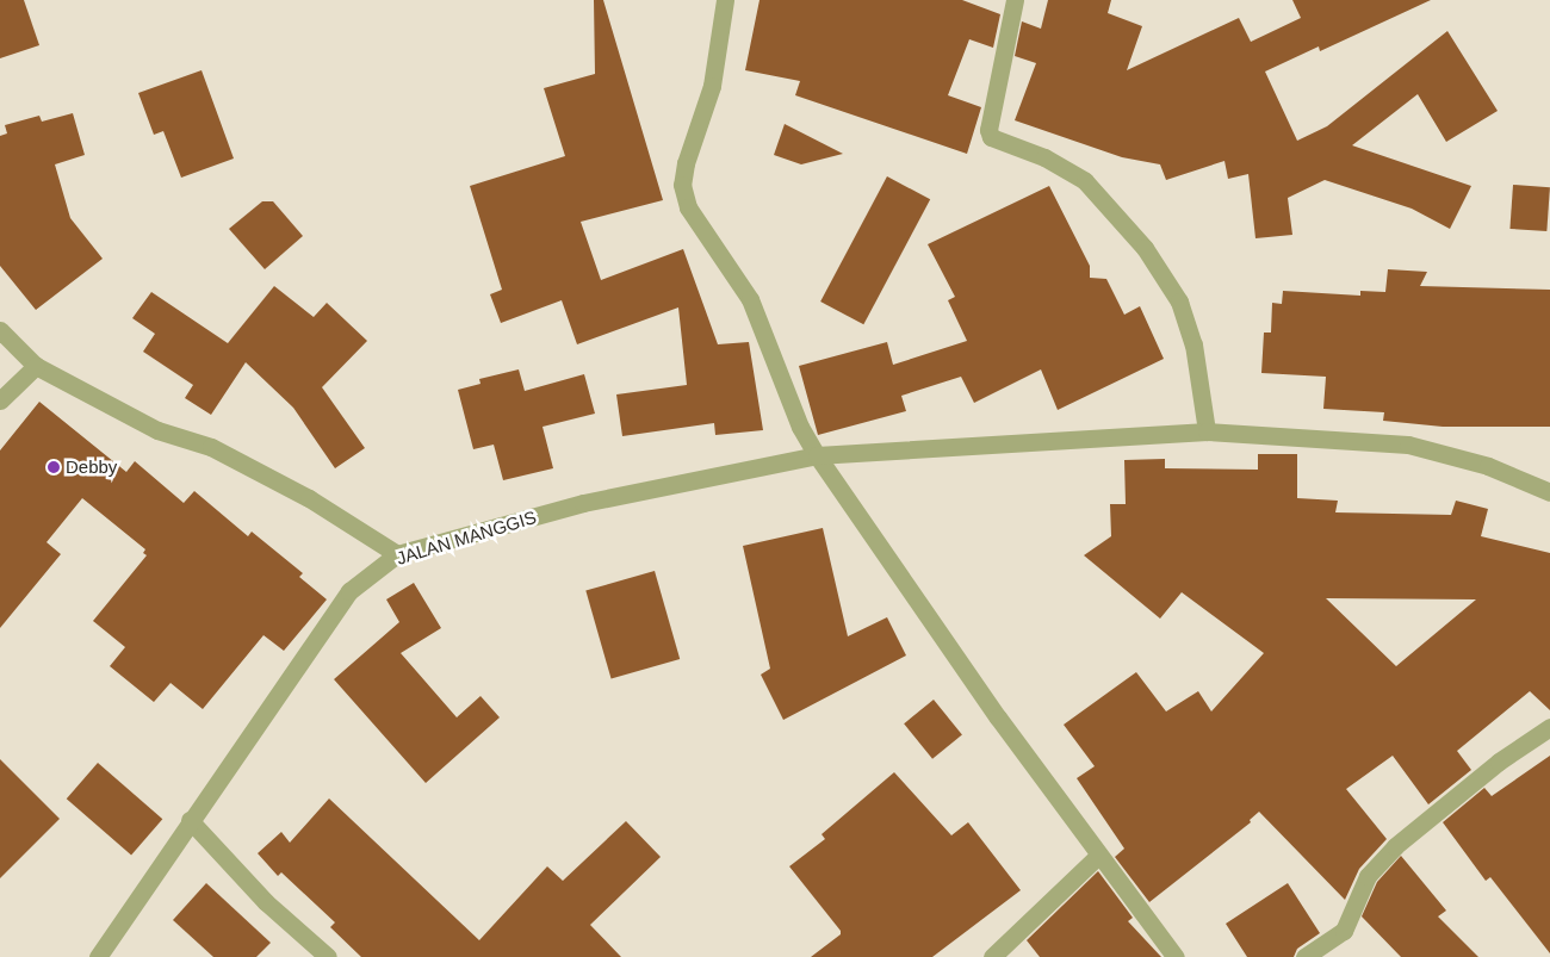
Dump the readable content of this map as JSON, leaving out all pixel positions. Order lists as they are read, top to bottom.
{
  "streets": {
    "street": ["JALAN MANGGIS"]
  },
  "places": ["Debby"]
}
